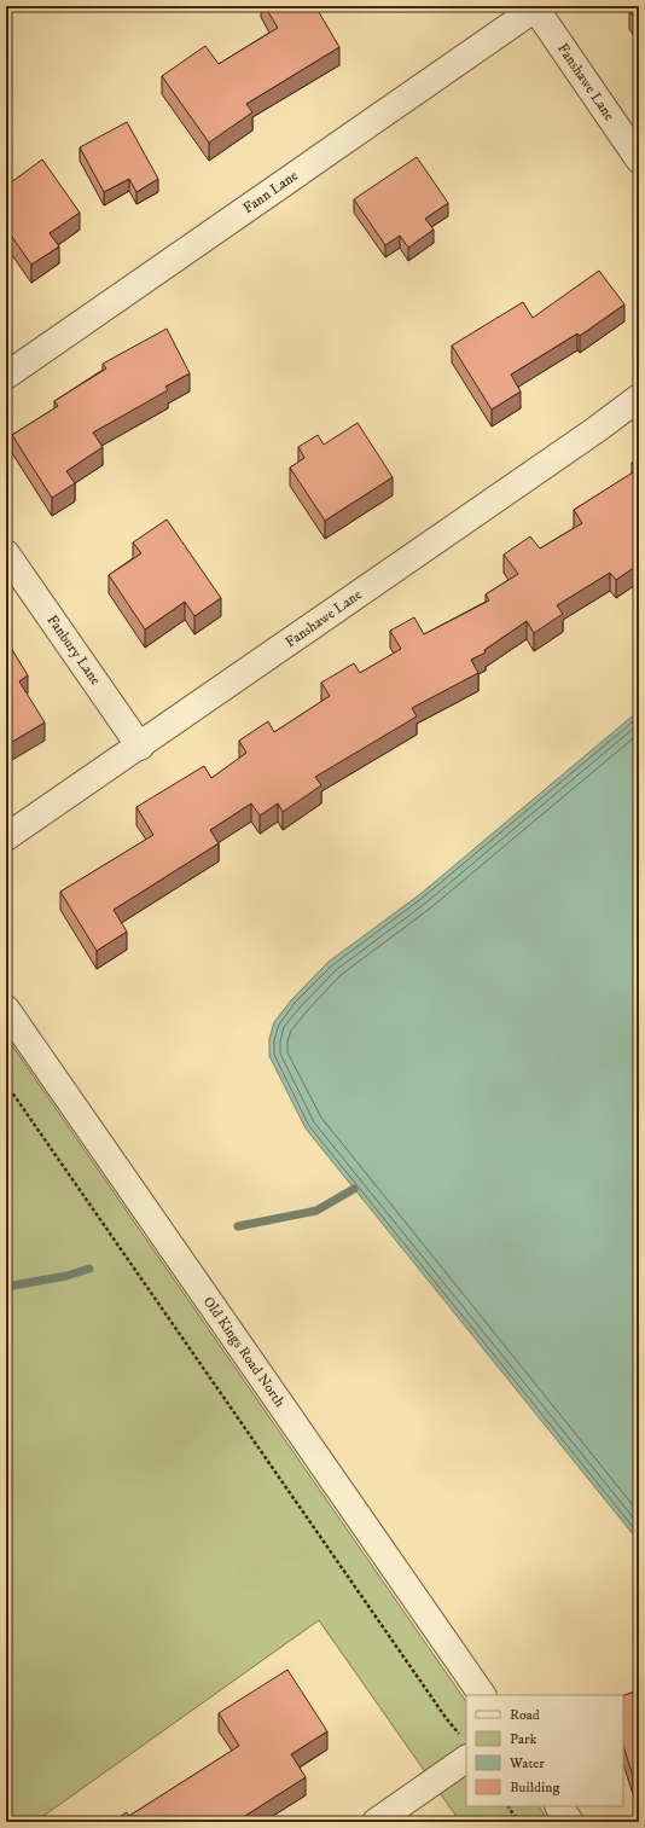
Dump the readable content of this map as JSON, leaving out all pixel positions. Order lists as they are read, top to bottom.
{
  "streets": {
    "street": [
      "Fanshawe Lane",
      "Fann Lane",
      "Fanbury Lane",
      "Old Kings Road North"
    ]
  },
  "crossings": [
    ["Fanshawe Lane", "Fann Lane"],
    ["Fanshawe Lane", "Fanbury Lane"]
  ],
  "legend": [
    "Road",
    "Park",
    "Water",
    "Building"
  ]
}
